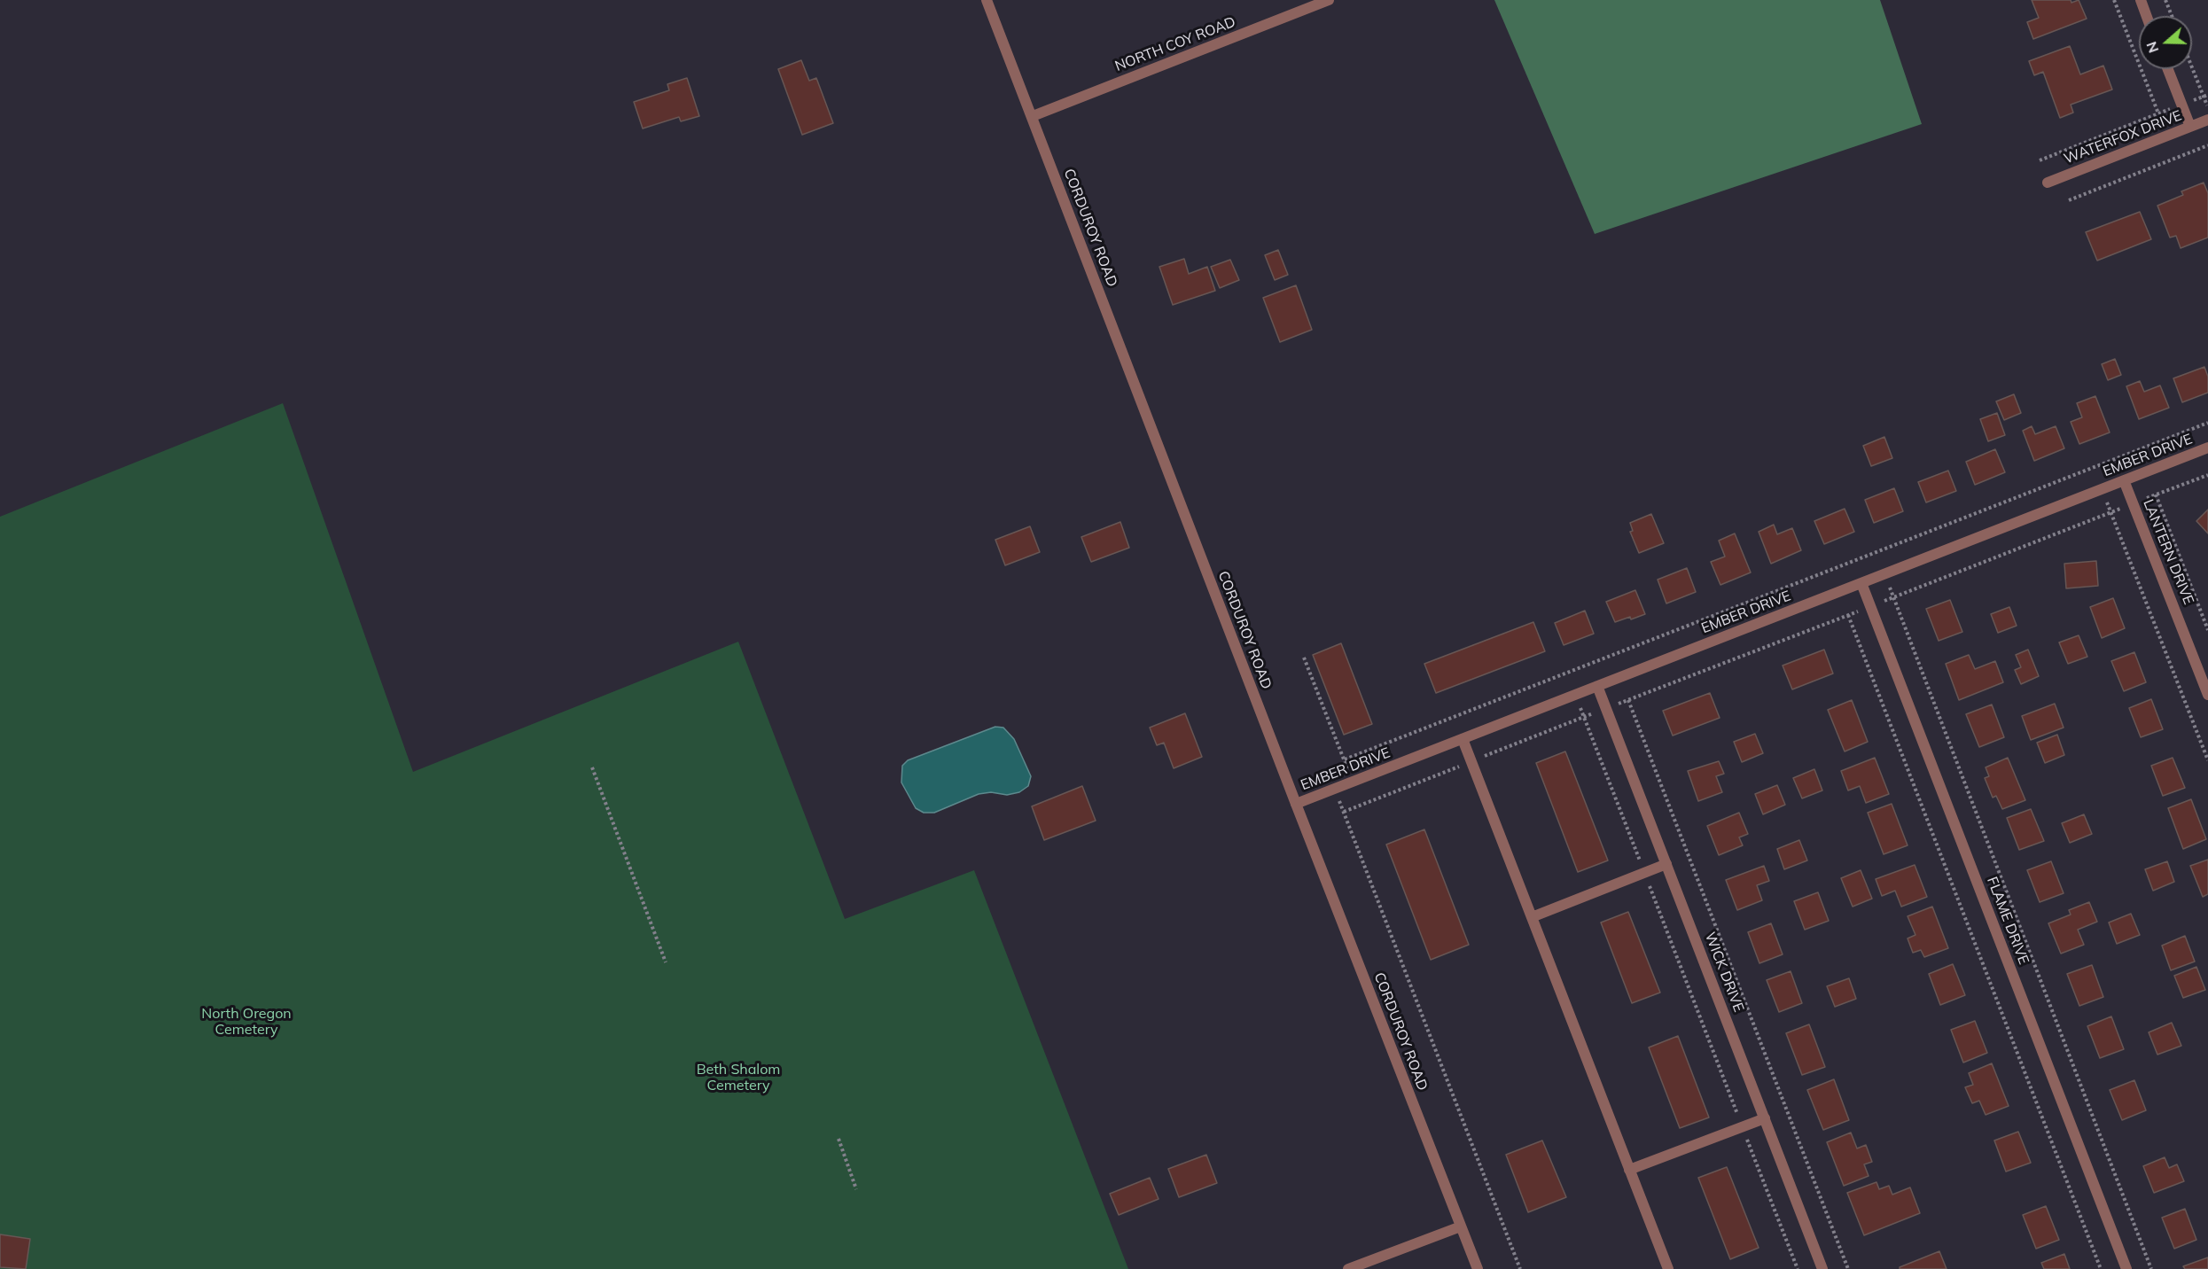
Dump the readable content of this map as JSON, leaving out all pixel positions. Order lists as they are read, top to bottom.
{
  "streets": {
    "street": [
      "NORTH COY ROAD",
      "WATERFOX DRIVE",
      "CORDUROY ROAD",
      "EMBER DRIVE",
      "LANTERN DRIVE",
      "FLAME DRIVE",
      "WICK DRIVE"
    ]
  },
  "crossings": [
    ["NORTH COY ROAD", "CORDUROY ROAD"],
    ["CORDUROY ROAD", "EMBER DRIVE"],
    ["EMBER DRIVE", "LANTERN DRIVE"],
    ["EMBER DRIVE", "FLAME DRIVE"],
    ["EMBER DRIVE", "WICK DRIVE"]
  ],
  "parks": ["North Oregon Cemetery", "Beth Shalom Cemetery"],
  "north": "left"
}
